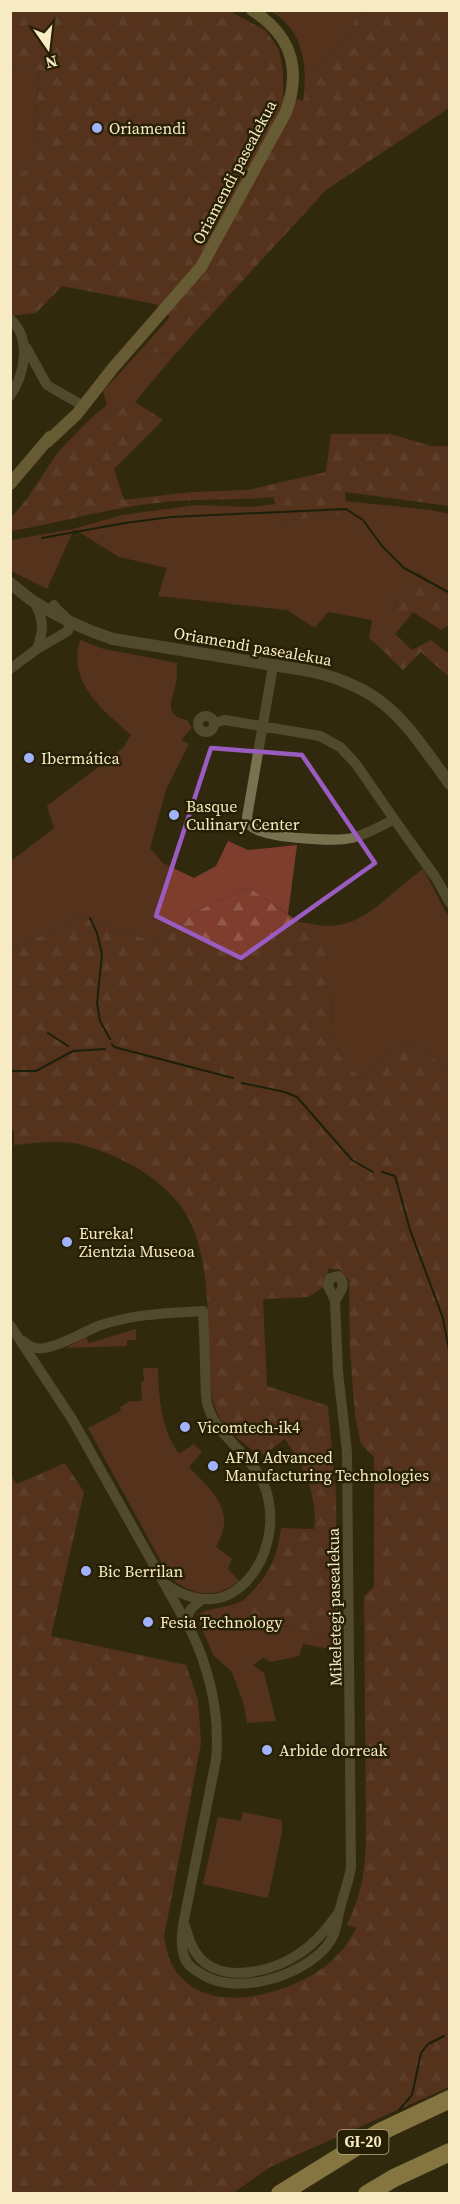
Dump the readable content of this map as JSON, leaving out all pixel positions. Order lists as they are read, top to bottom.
{
  "streets": {
    "highway": ["GI-20"],
    "main road": ["Oriamendi pasealekua"],
    "street": ["Mikeletegi pasealekua"]
  },
  "places": [
    "Oriamendi",
    "Ibermática",
    "Basque Culinary Center",
    "Eureka! Zientzia Museoa",
    "Vicomtech-ik4",
    "AFM Advanced Manufacturing Technologies",
    "Bic Berrilan",
    "Fesia Technology",
    "Arbide dorreak"
  ],
  "north": "bottom"
}
